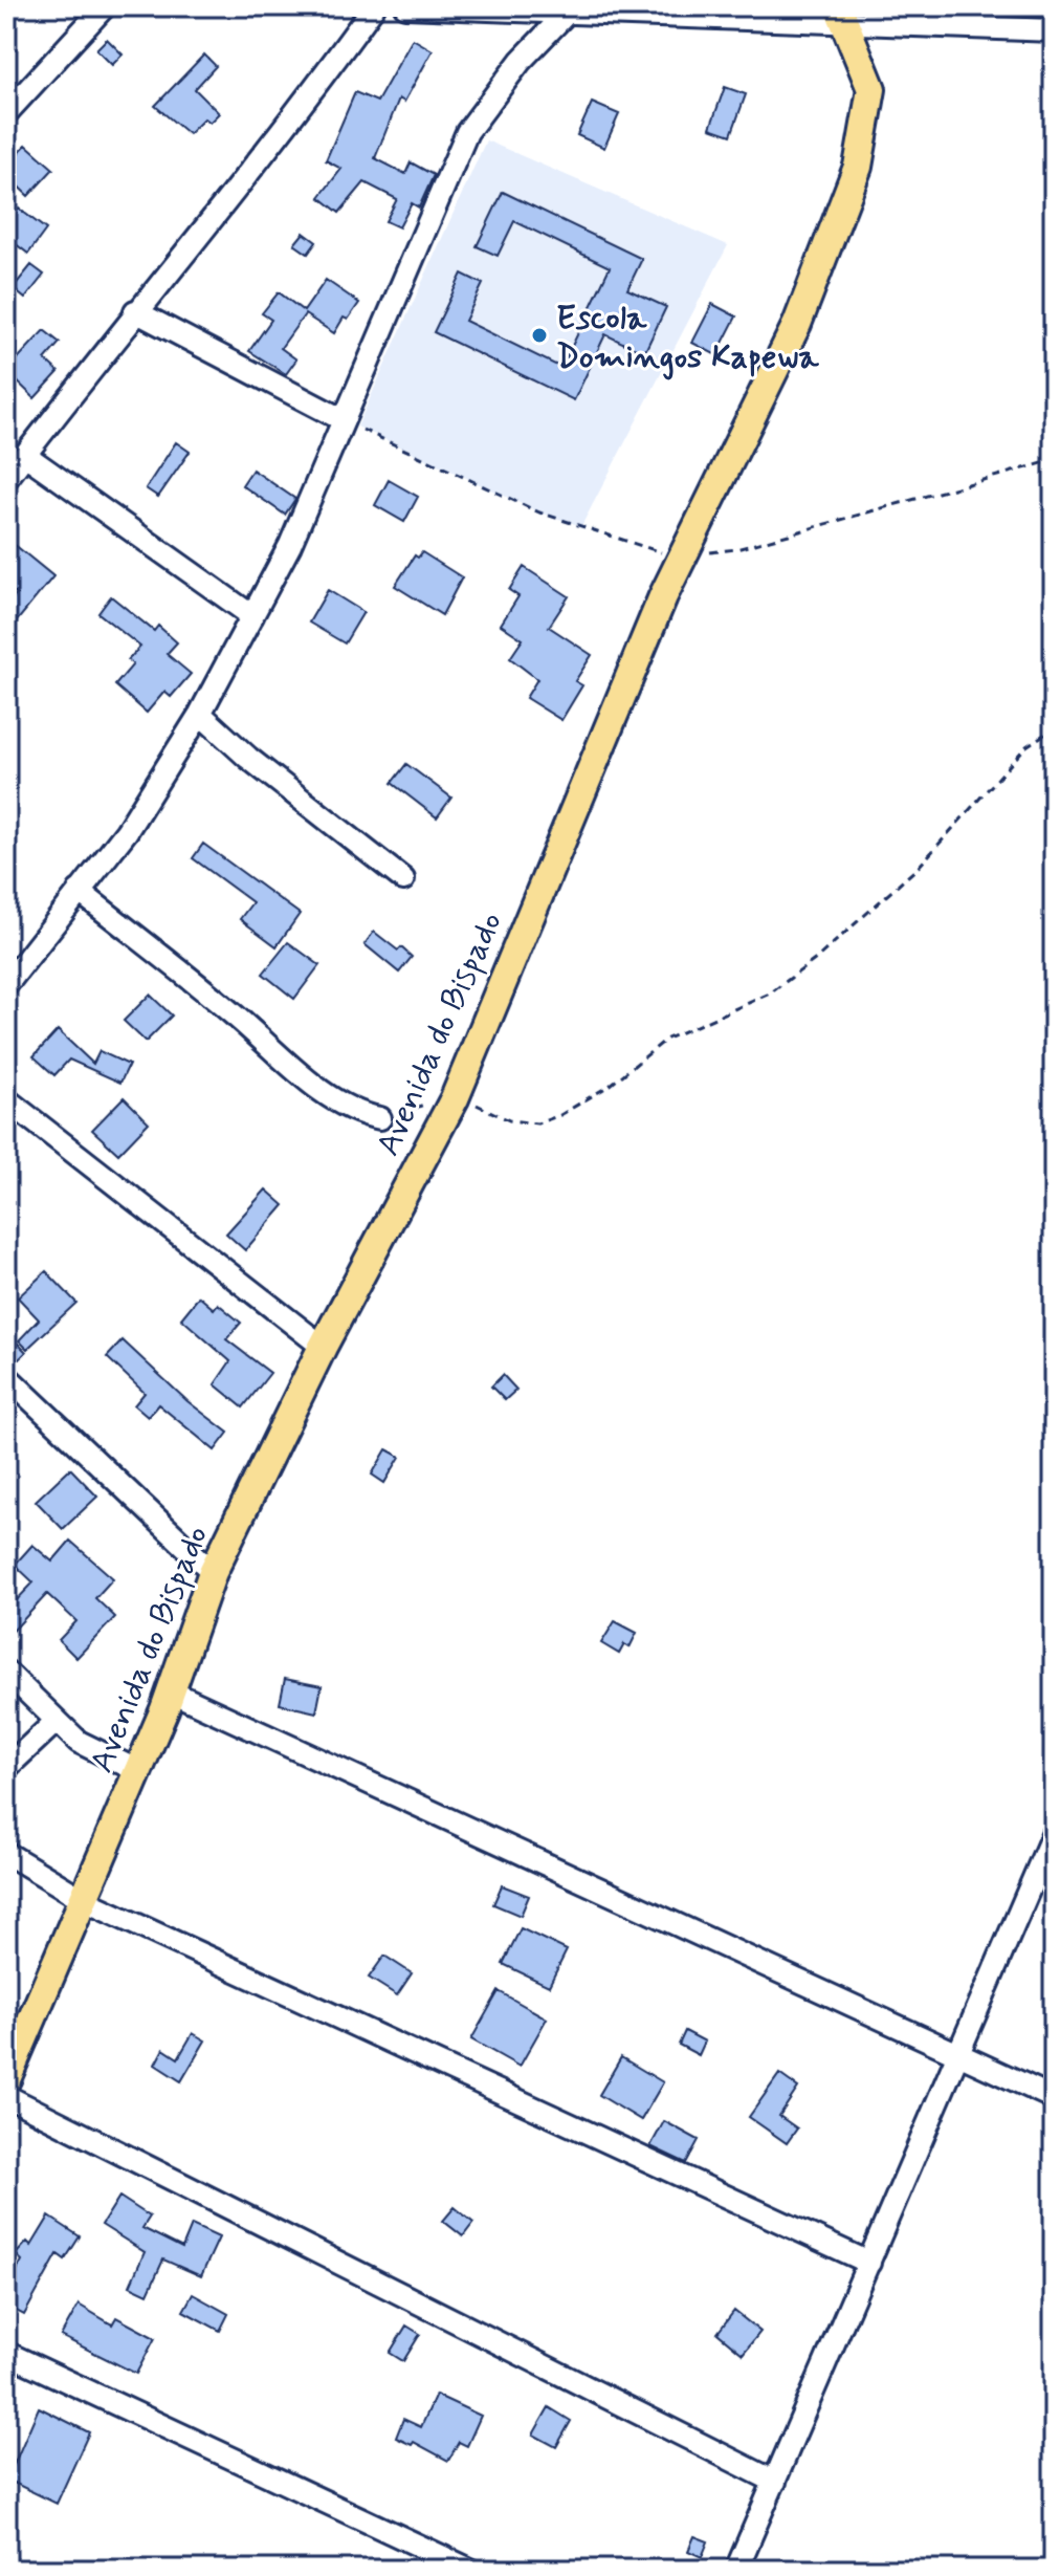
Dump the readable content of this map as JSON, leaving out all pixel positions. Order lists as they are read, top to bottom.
{
  "streets": {
    "main road": ["Avenida do Bispado"]
  },
  "places": ["Escola Domingos Kapewa"]
}
